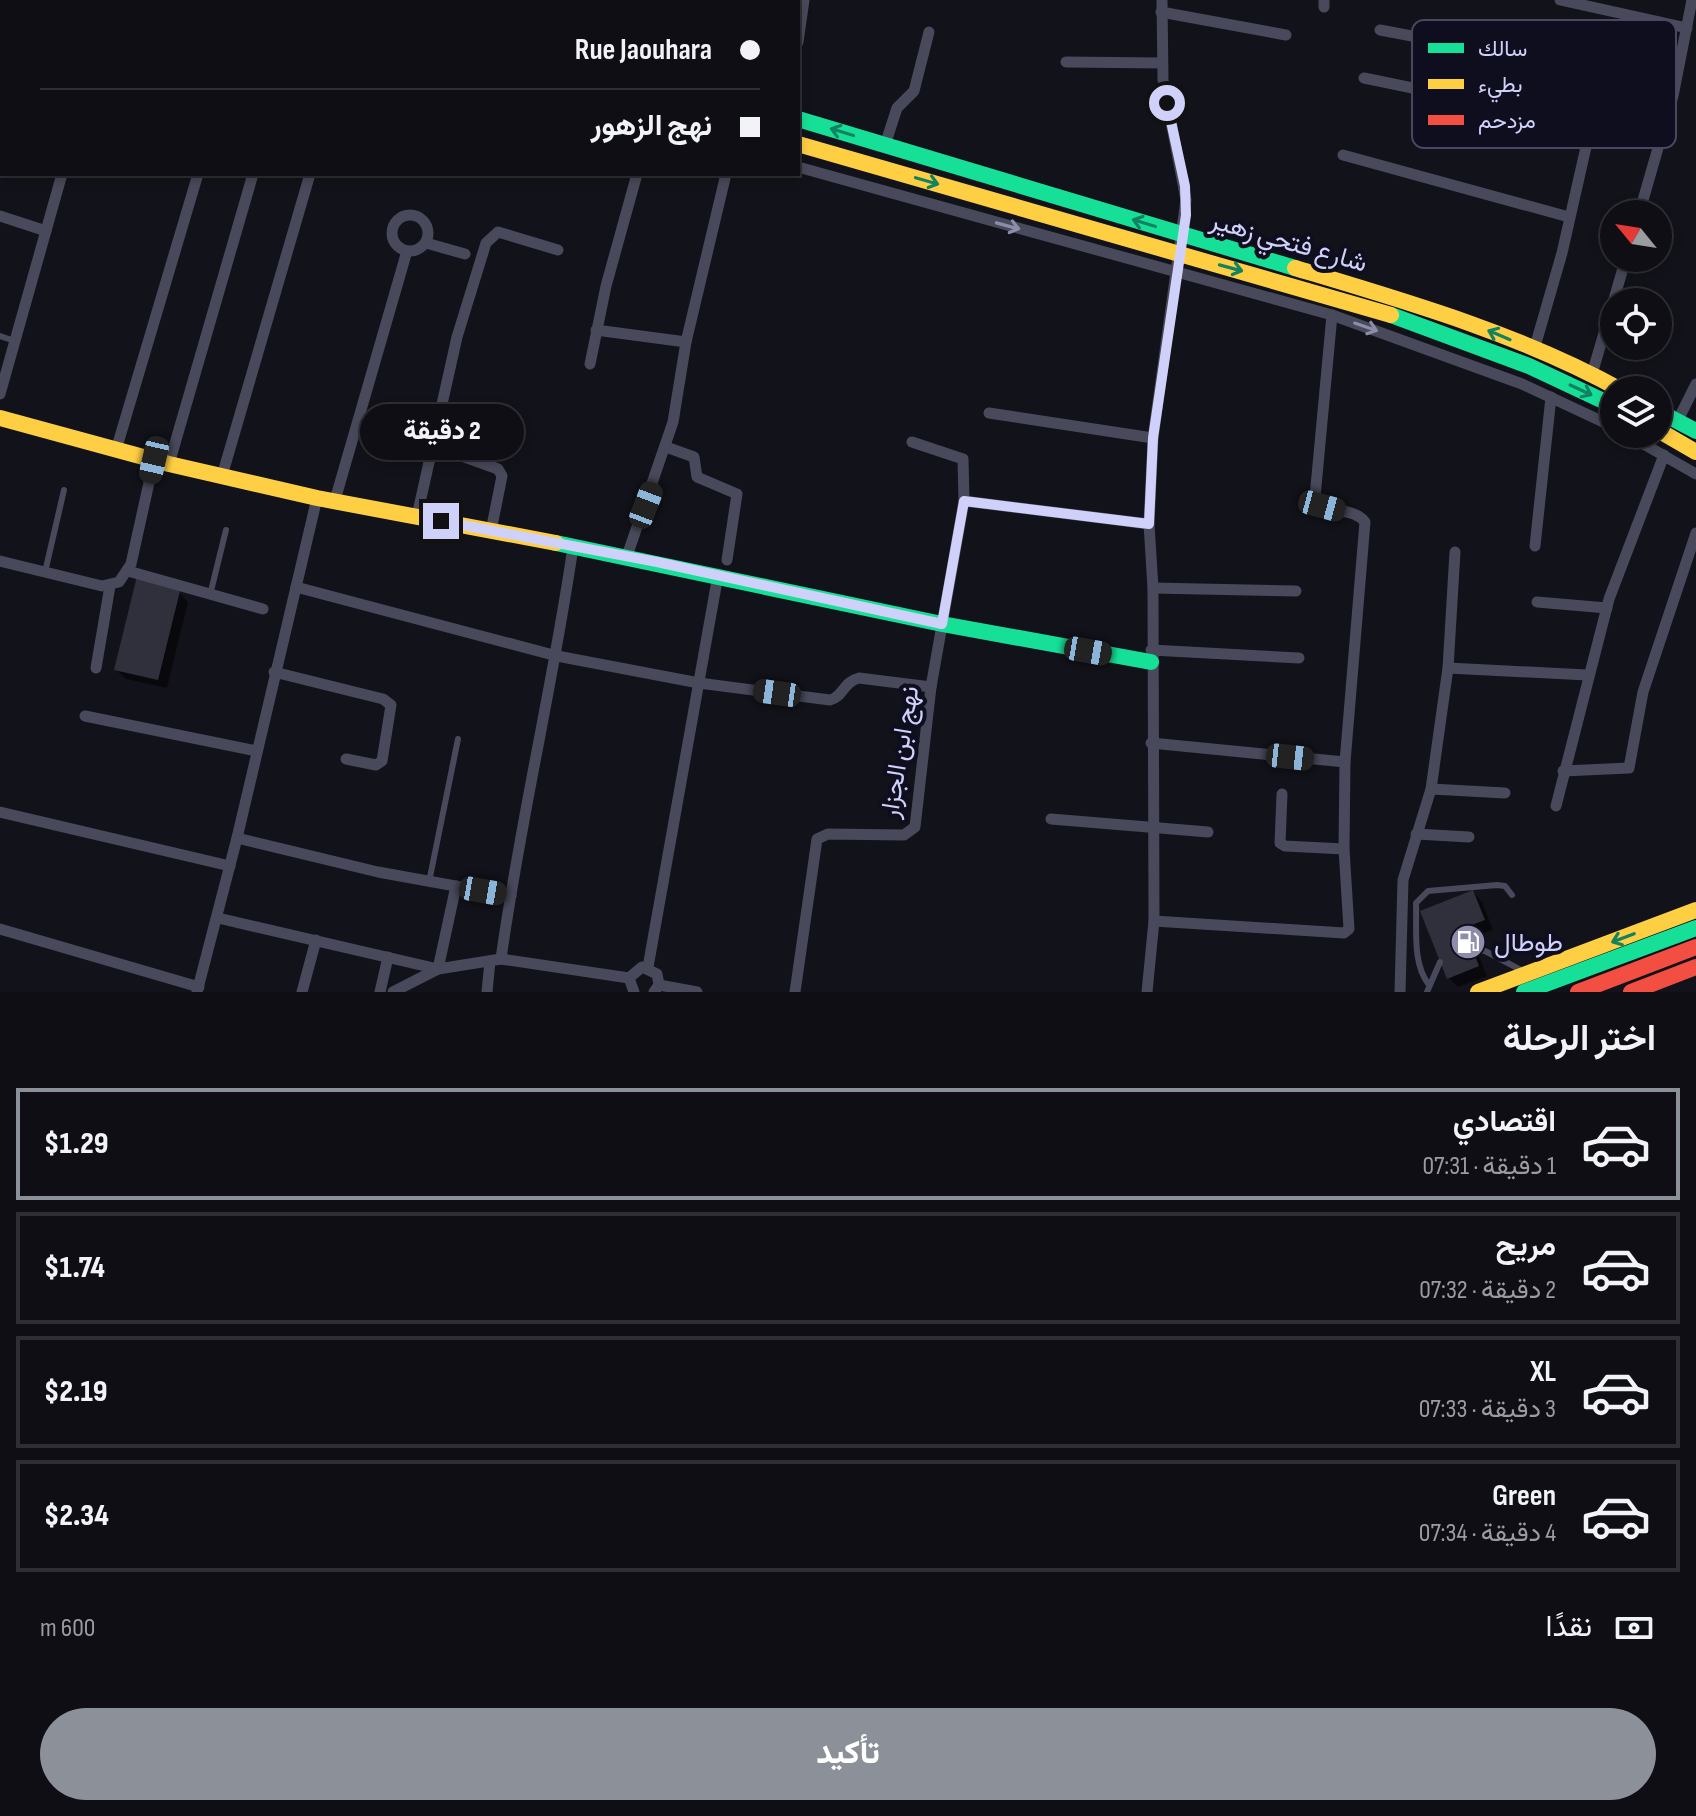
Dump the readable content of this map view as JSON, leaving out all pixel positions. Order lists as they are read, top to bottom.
{
  "streets": {
    "main road": ["شارع فتحي زهير"],
    "street": ["نهج ابن الجزار"]
  },
  "places": {
    "fuel station": ["طوطال"]
  },
  "legend": ["سالك", "بطيء", "مزدحم"],
  "north": "top left",
  "page": {
    "banner": ["Rue Jaouhara", "نهج الزهور"],
    "bubble": "2 دقيقة",
    "heading": "اختر الرحلة",
    "list": [
      {
        "name": "اقتصادي",
        "note": "1 دقيقة · 07:31",
        "value": "$1.29"
      },
      {
        "name": "مريح",
        "note": "2 دقيقة · 07:32",
        "value": "$1.74"
      },
      {
        "name": "XL",
        "note": "3 دقيقة · 07:33",
        "value": "$2.19"
      },
      {
        "name": "Green",
        "note": "4 دقيقة · 07:34",
        "value": "$2.34"
      }
    ],
    "pay": ["نقدًا", "600 m"],
    "buttons": "تأكيد"
  }
}
